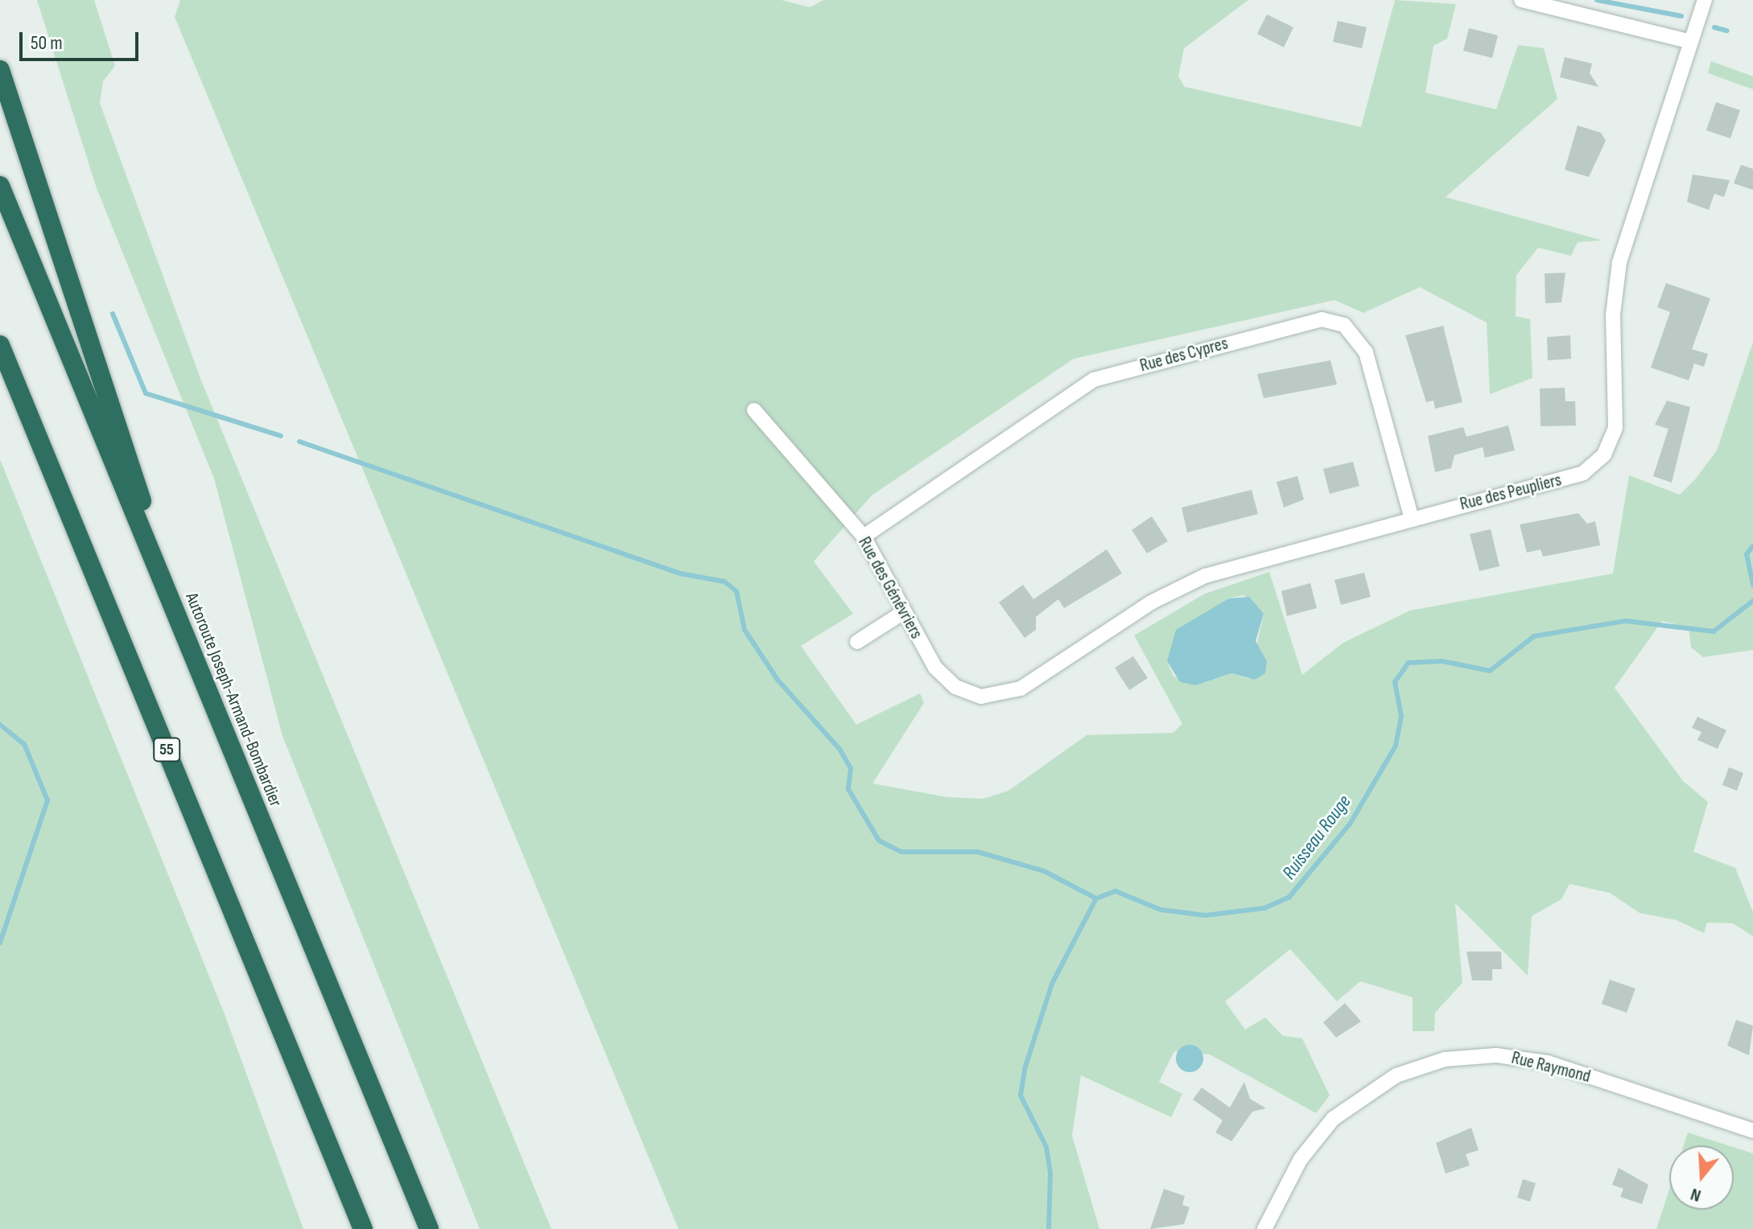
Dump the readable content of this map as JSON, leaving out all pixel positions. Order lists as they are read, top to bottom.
{
  "streets": {
    "highway": ["Autoroute Joseph-Armand-Bombardier", "55"],
    "street": [
      "Rue des Cypres",
      "Rue des Peupliers",
      "Rue des Génévriers",
      "Rue Raymond"
    ]
  },
  "crossings": [
    ["Rue des Cypres", "Rue des Peupliers"],
    ["Rue des Cypres", "Rue des Génévriers"],
    ["Rue des Peupliers", "Rue des Génévriers"]
  ],
  "water": ["Ruisseau Rouge"],
  "scale_bar": "50 m",
  "north": "bottom"
}
